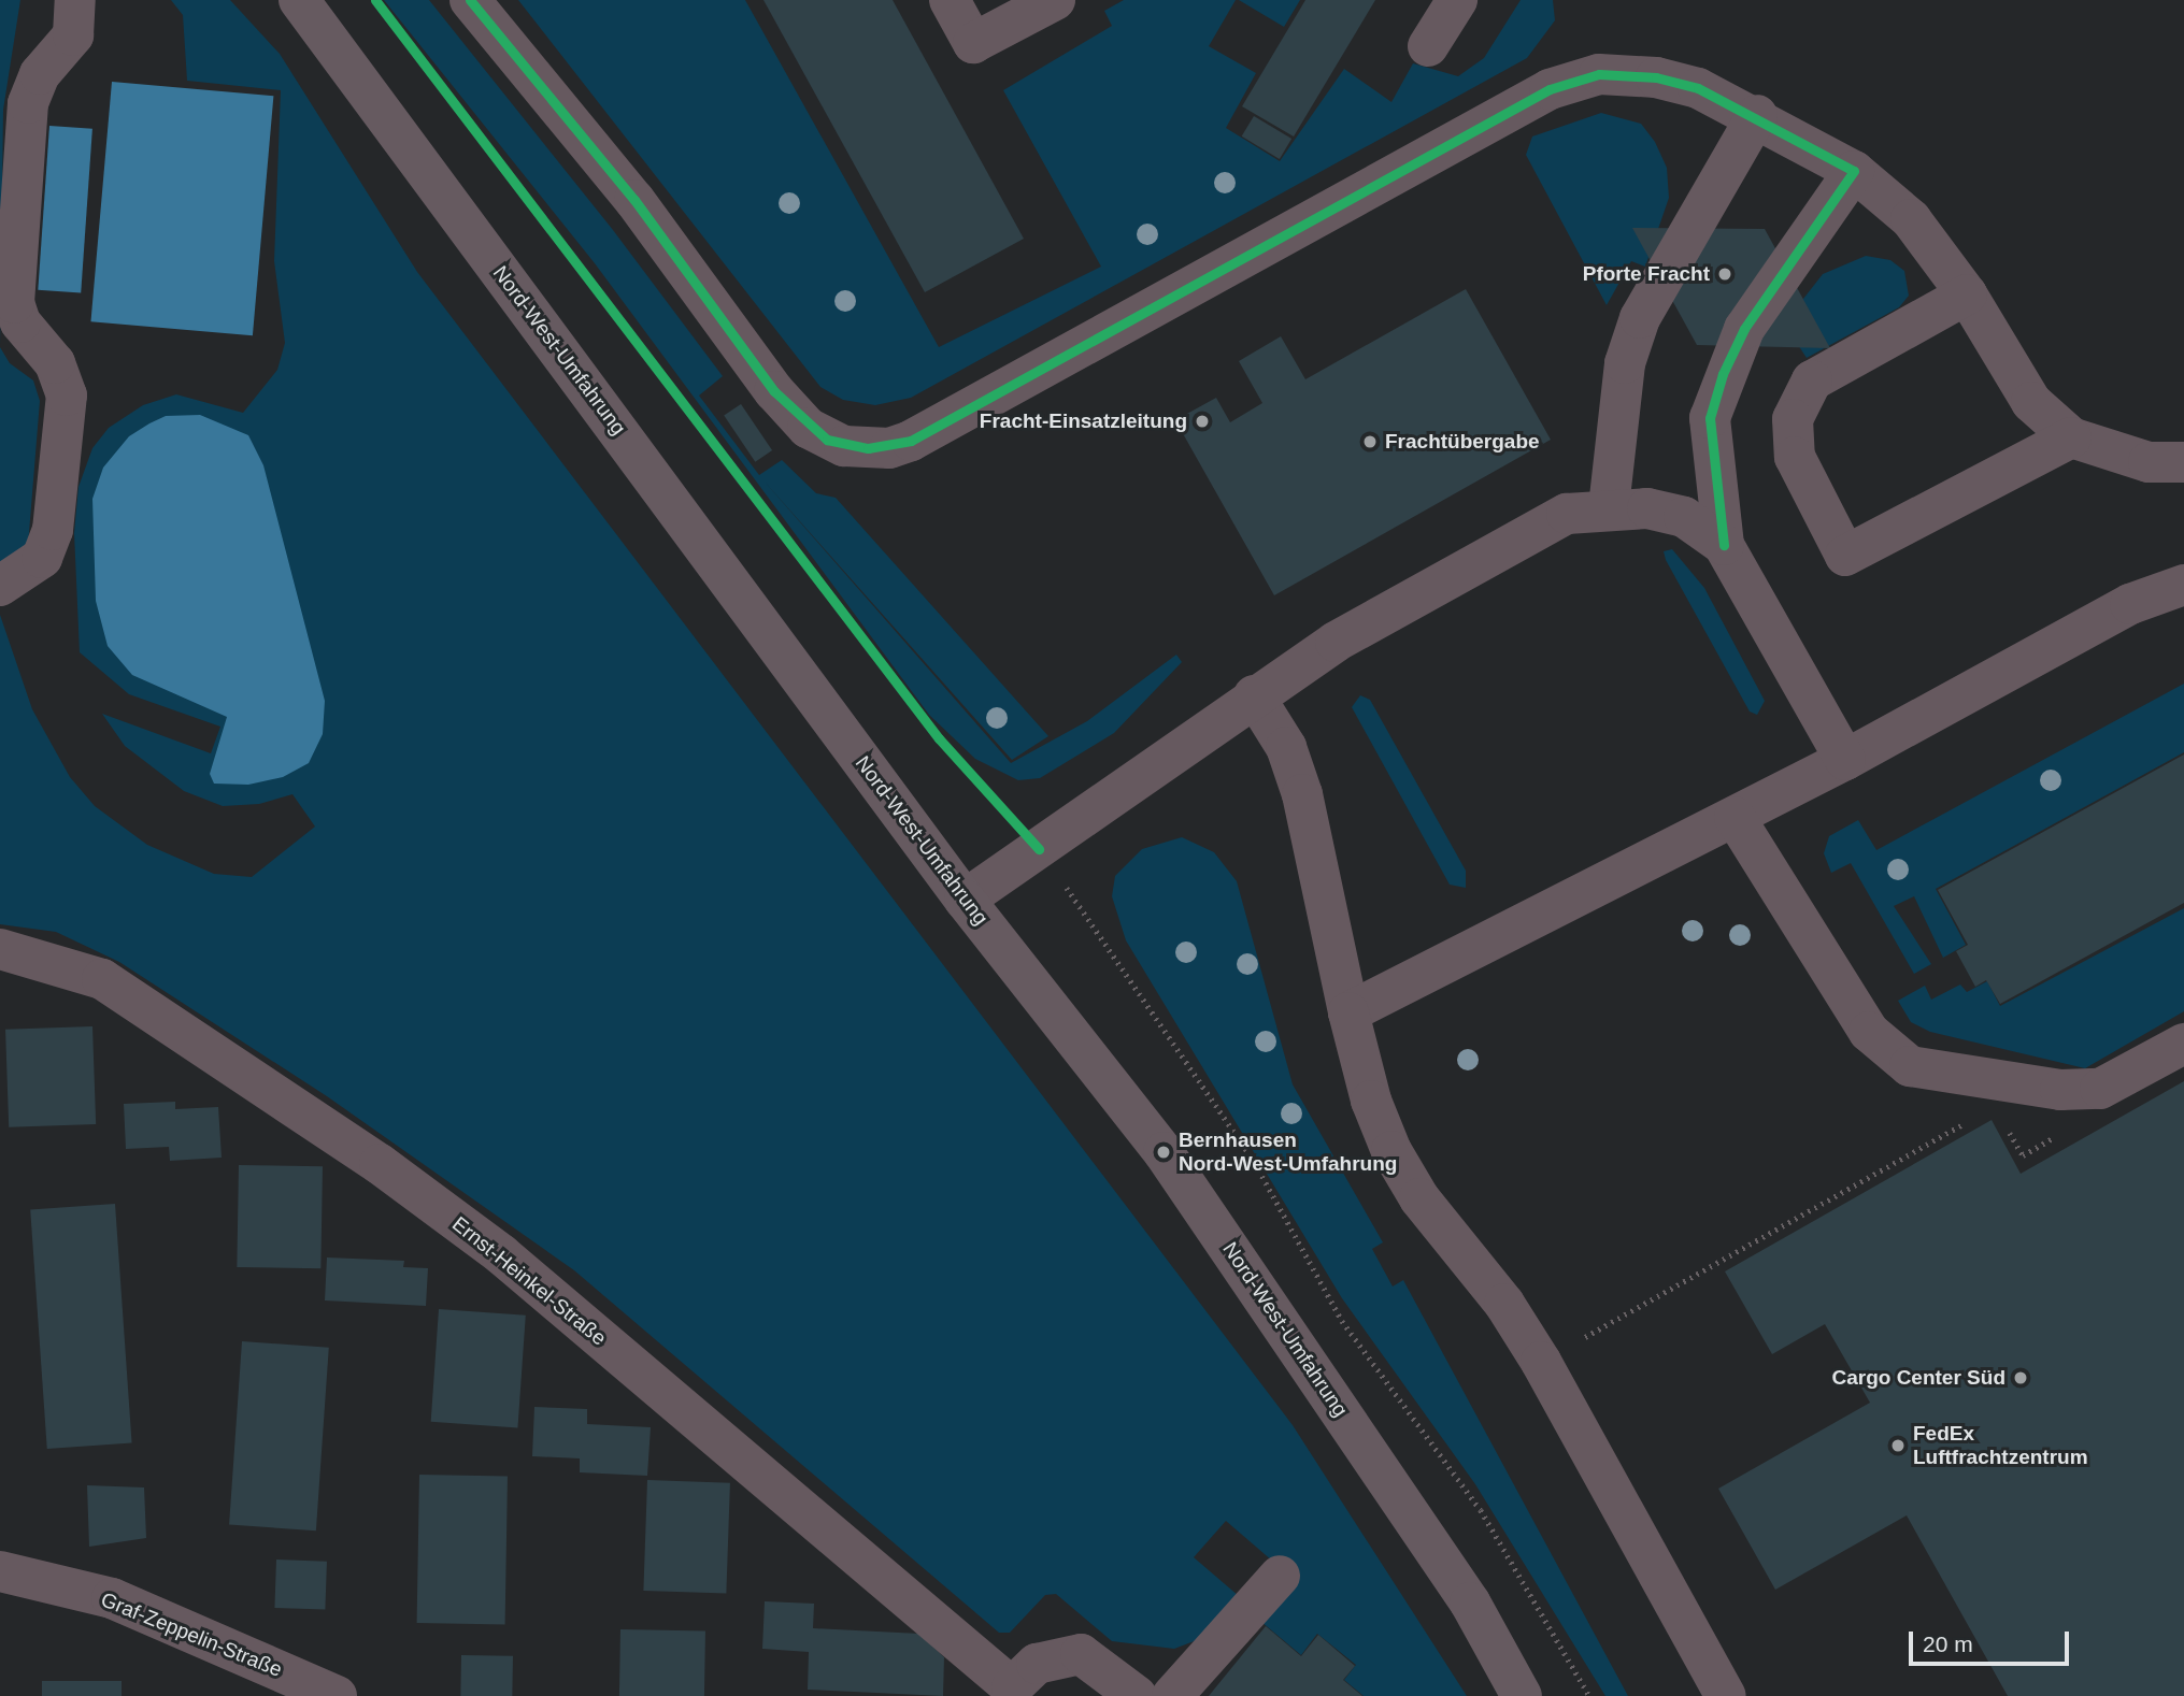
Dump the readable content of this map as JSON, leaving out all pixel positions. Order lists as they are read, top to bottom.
{
  "streets": {
    "main road": ["Nord-West-Umfahrung"],
    "street": ["Ernst-Heinkel-Straße", "Graf-Zeppelin-Straße"]
  },
  "places": [
    "Pforte Fracht",
    "Fracht-Einsatzleitung",
    "Frachtübergabe",
    "Bernhausen Nord-West-Umfahrung",
    "Cargo Center Süd",
    "FedEx Luftfrachtzentrum"
  ],
  "scale_bar": "20 m"
}
